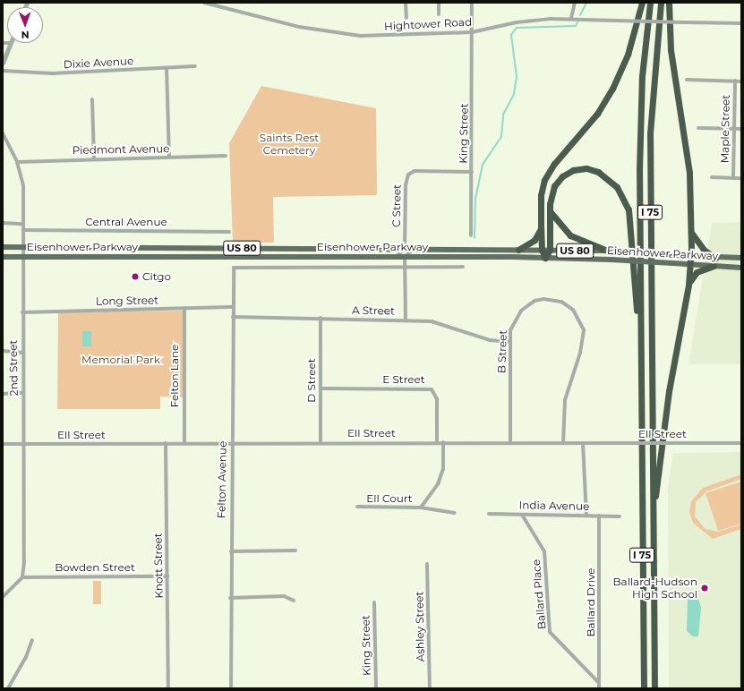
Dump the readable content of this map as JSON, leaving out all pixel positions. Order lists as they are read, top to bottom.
{
  "streets": {
    "highway": ["I 75"],
    "main road": ["Eisenhower Parkway", "US 80"],
    "street": [
      "Hightower Road",
      "Dixie Avenue",
      "Maple Street",
      "King Street",
      "Piedmont Avenue",
      "C Street",
      "Central Avenue",
      "Long Street",
      "A Street",
      "B Street",
      "2nd Street",
      "Felton Lane",
      "E Street",
      "D Street",
      "Ell Street",
      "Felton Avenue",
      "Ell Court",
      "India Avenue",
      "Knott Street",
      "Bowden Street",
      "Ballard Place",
      "Ballard Drive",
      "Ashley Street"
    ]
  },
  "crossings": [
    ["Hightower Road", "King Street"],
    ["King Street", "C Street"],
    ["Piedmont Avenue", "2nd Street"],
    ["C Street", "Eisenhower Parkway"],
    ["Central Avenue", "2nd Street"],
    ["Eisenhower Parkway", "2nd Street"],
    ["Long Street", "2nd Street"],
    ["Long Street", "Felton Lane"],
    ["Long Street", "Felton Avenue"],
    ["A Street", "B Street"],
    ["A Street", "D Street"],
    ["A Street", "Felton Avenue"],
    ["B Street", "Ell Street"],
    ["2nd Street", "Ell Street"],
    ["2nd Street", "Bowden Street"],
    ["Felton Lane", "Ell Street"],
    ["E Street", "D Street"],
    ["E Street", "Ell Street"],
    ["D Street", "Ell Street"],
    ["Ell Street", "Felton Avenue"],
    ["Ell Street", "Ell Court"],
    ["Ell Street", "Knott Street"],
    ["India Avenue", "Ballard Place"],
    ["India Avenue", "Ballard Drive"],
    ["Knott Street", "Bowden Street"],
    ["Ballard Place", "Ballard Drive"]
  ],
  "parks": ["Saints Rest Cemetery", "Memorial Park"],
  "places": ["Citgo", "Ballard-Hudson High School"],
  "north": "bottom"
}
